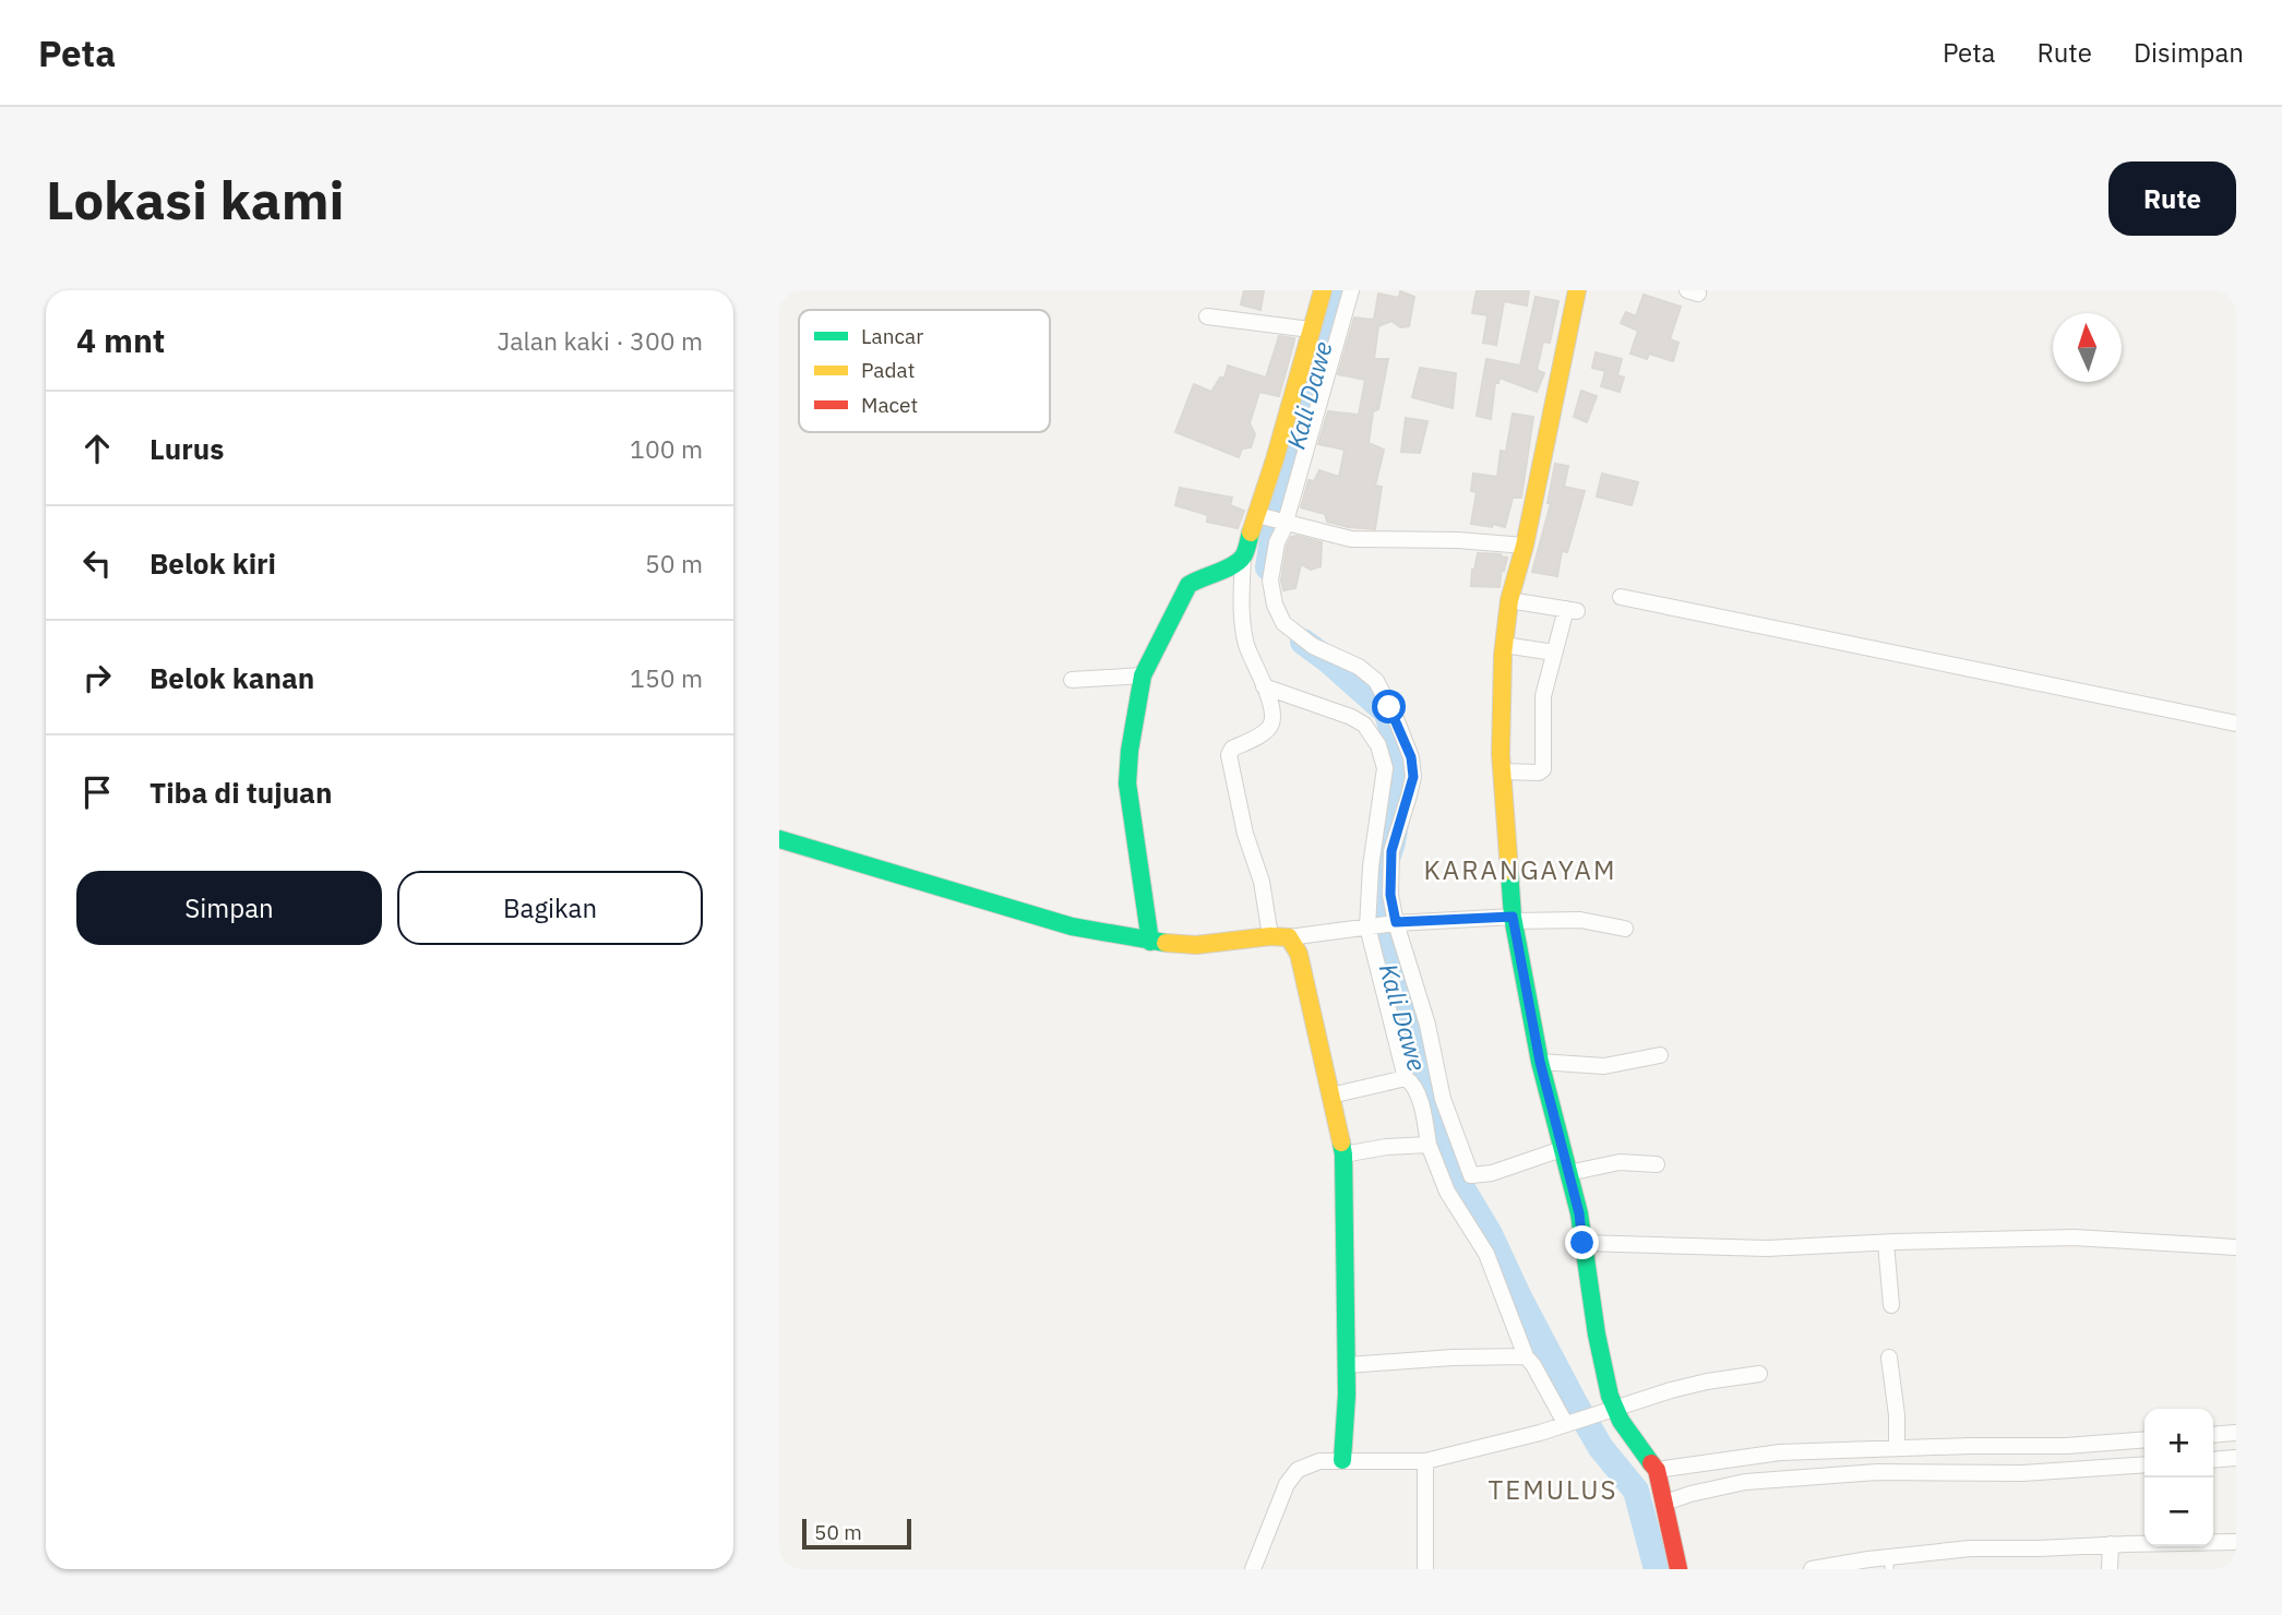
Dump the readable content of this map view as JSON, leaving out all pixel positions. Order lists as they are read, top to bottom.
{
  "districts": ["KARANGAYAM", "TEMULUS"],
  "water": ["Kali Dawe"],
  "legend": ["Lancar", "Padat", "Macet"],
  "scale_bar": "50 m",
  "north": "top",
  "page": {
    "header": "Peta",
    "nav": ["Peta", "Rute", "Disimpan"],
    "buttons": [
      "Rute",
      ["Simpan", "Bagikan"]
    ],
    "title": "Lokasi kami",
    "heading": ["4 mnt", "Jalan kaki · 300 m"],
    "list": [
      ["Lurus", "100 m"],
      ["Belok kiri", "50 m"],
      ["Belok kanan", "150 m"],
      "Tiba di tujuan"
    ],
    "map_buttons": ["+", "−"],
    "scale": "50 m"
  }
}
